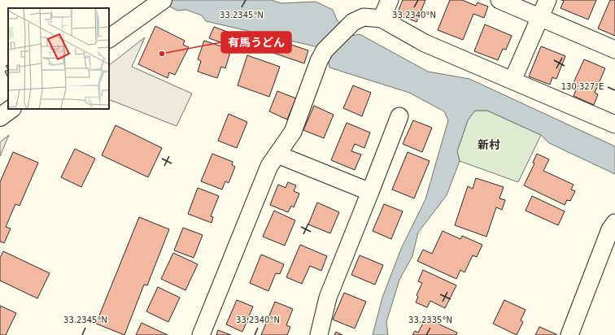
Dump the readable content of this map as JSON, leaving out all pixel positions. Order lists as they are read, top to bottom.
{
  "districts": ["新村"],
  "places": ["有馬うどん"],
  "coordinates": [
    "33.2345°N",
    "33.2340°N",
    "130.327°E",
    "33.2335°N"
  ]
}
